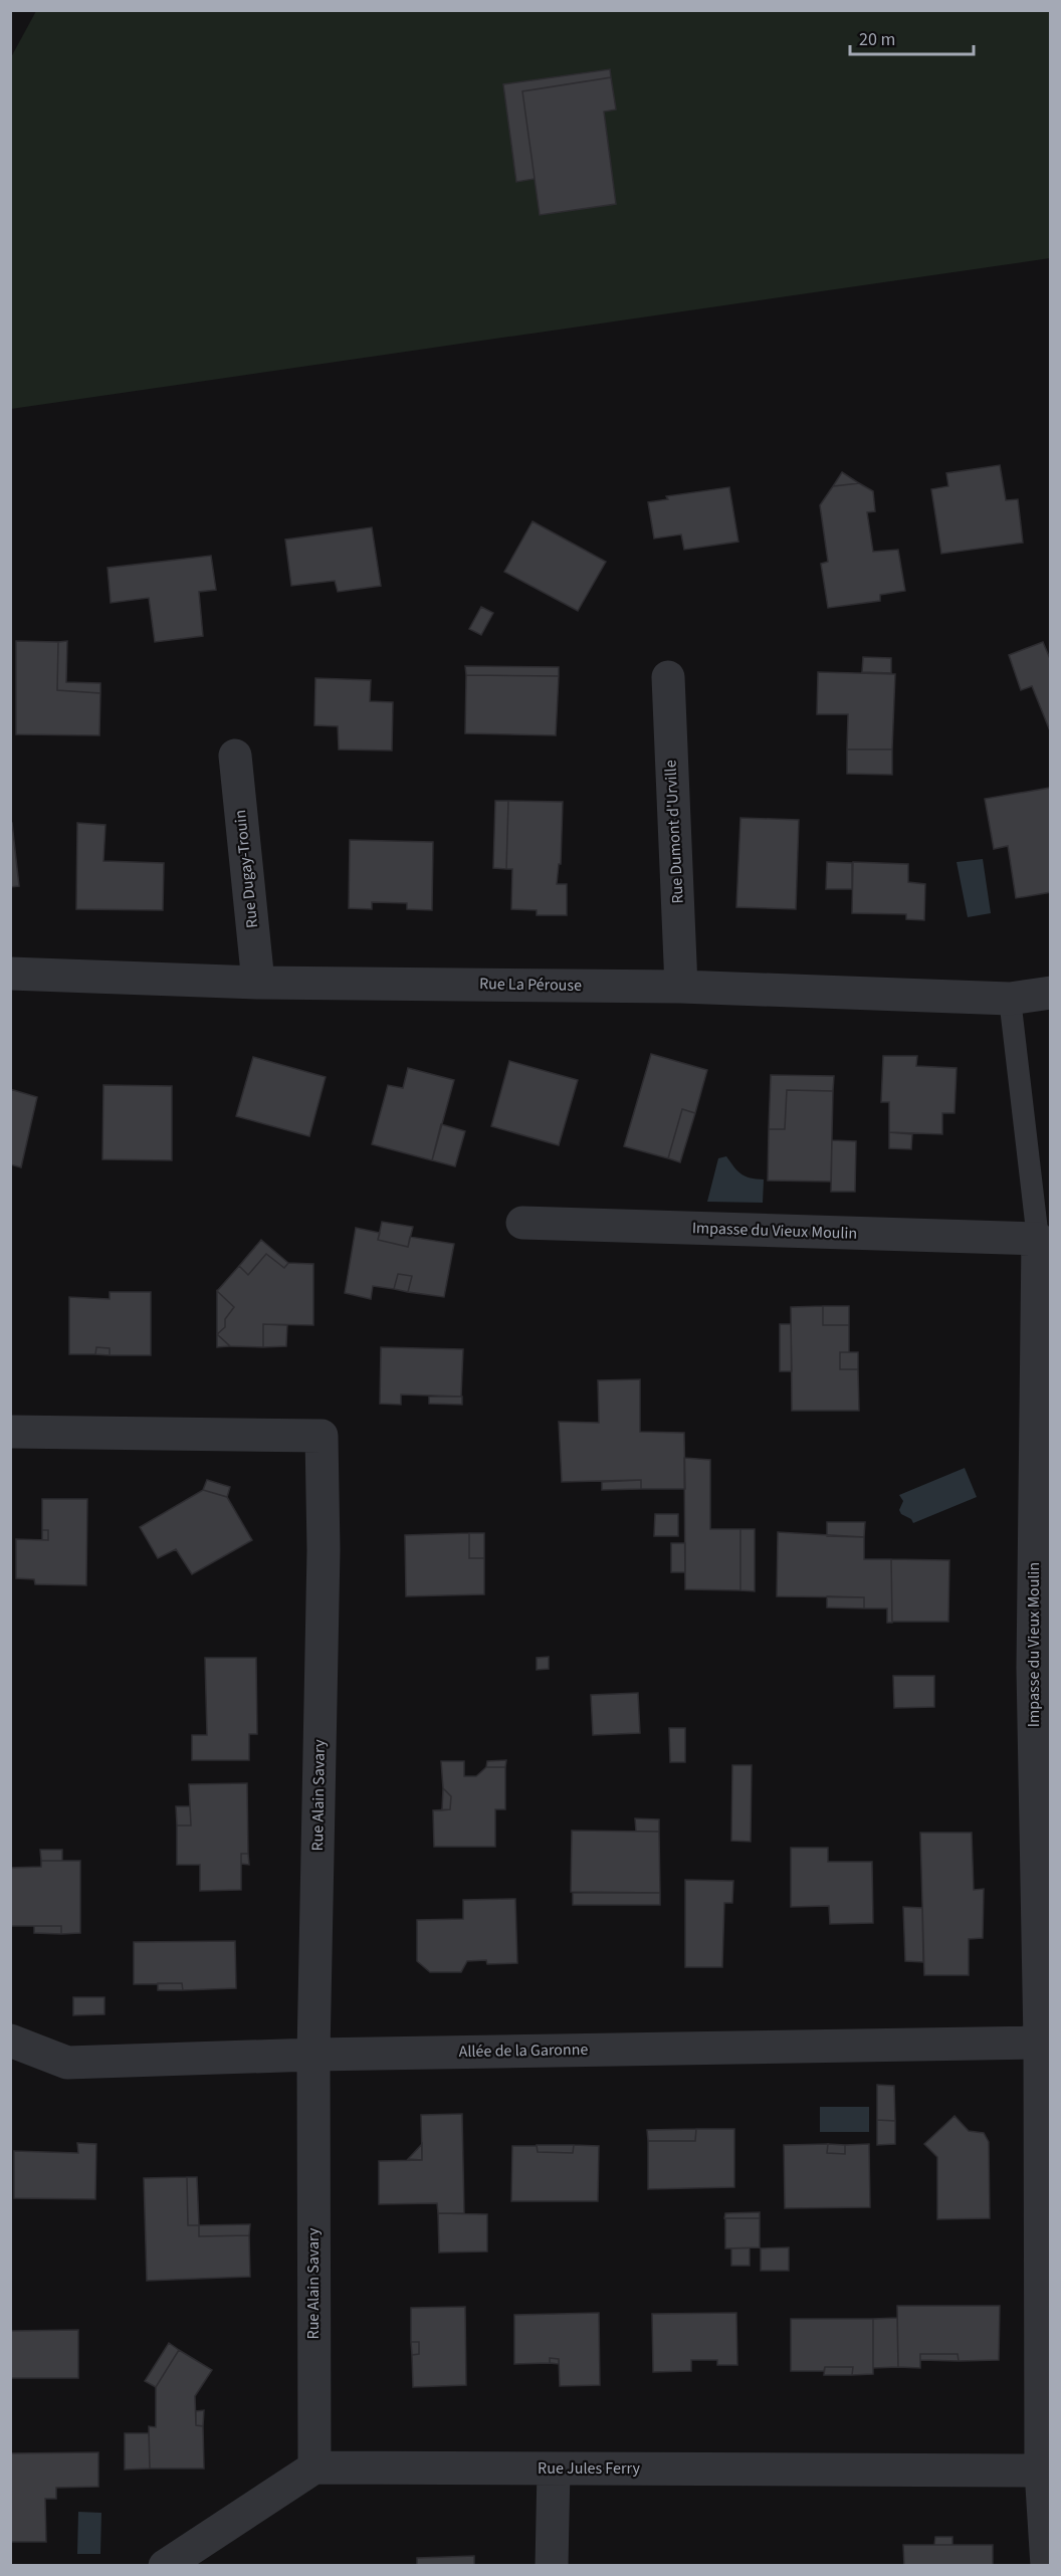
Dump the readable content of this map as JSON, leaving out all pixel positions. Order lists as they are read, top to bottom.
{
  "streets": {
    "street": [
      "Rue Dumont d'Urville",
      "Rue Dugay-Trouin",
      "Rue La Pérouse",
      "Impasse du Vieux Moulin",
      "Rue Alain Savary",
      "Allée de la Garonne",
      "Rue Jules Ferry"
    ]
  },
  "crossings": [
    ["Rue Dumont d'Urville", "Rue La Pérouse"],
    ["Rue Dugay-Trouin", "Rue La Pérouse"],
    ["Impasse du Vieux Moulin", "Allée de la Garonne"],
    ["Impasse du Vieux Moulin", "Rue Jules Ferry"],
    ["Rue Alain Savary", "Allée de la Garonne"],
    ["Rue Alain Savary", "Rue Jules Ferry"]
  ],
  "scale_bar": "20 m"
}
